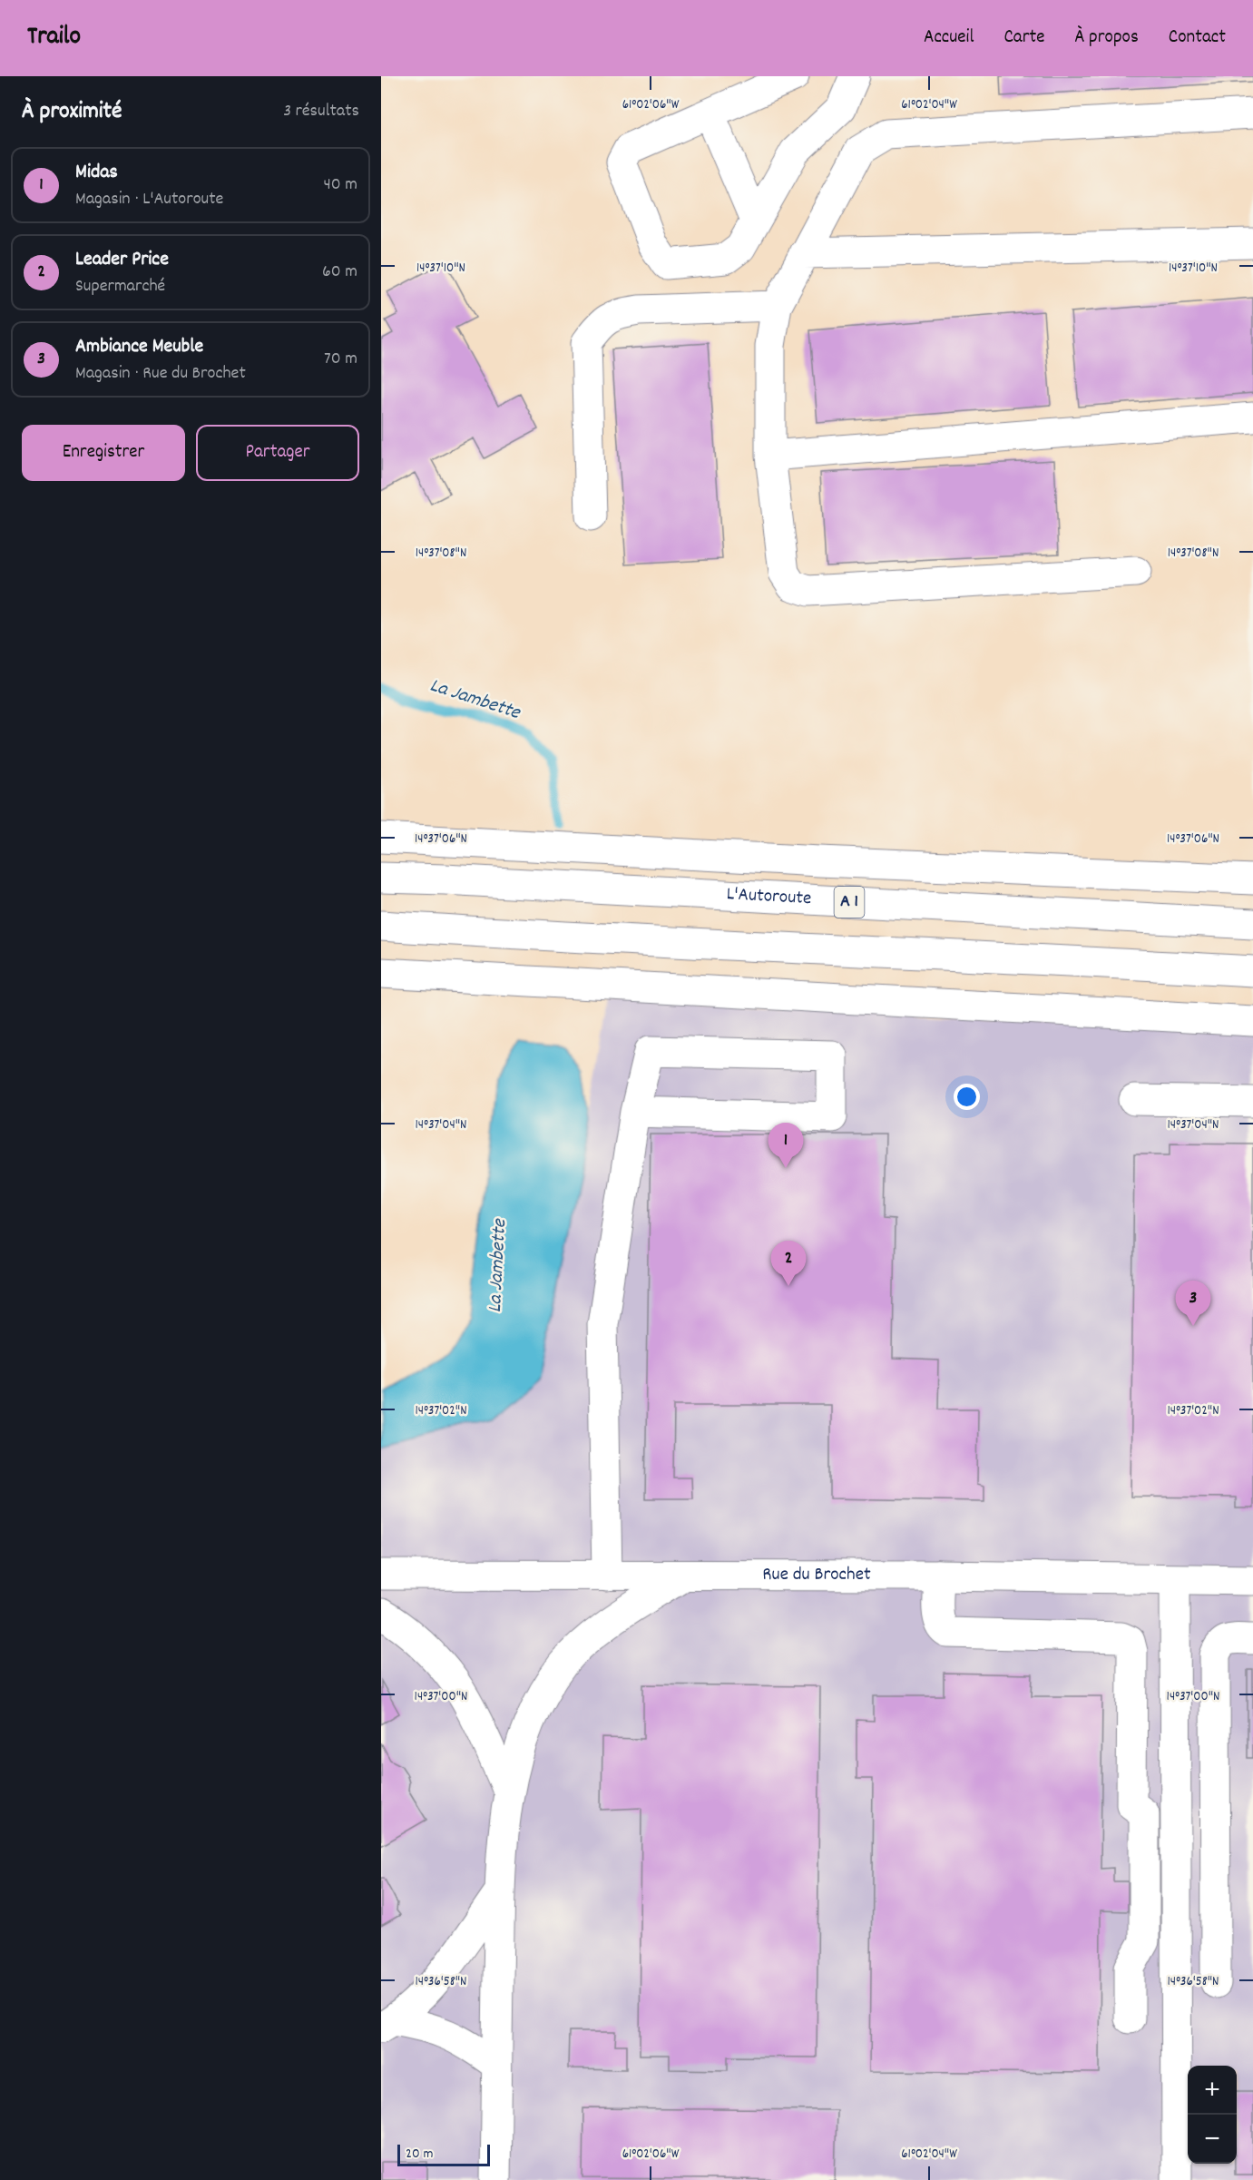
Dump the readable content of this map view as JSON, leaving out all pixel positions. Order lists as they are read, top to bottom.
{
  "streets": {
    "main road": ["L'Autoroute", "A 1", "Rue du Brochet"]
  },
  "water": ["La Jambette"],
  "scale_bar": "20 m",
  "page": {
    "header": "Trailo",
    "nav": [
      "Accueil",
      "Carte",
      "À propos",
      "Contact"
    ],
    "heading": ["À proximité", "3 résultats"],
    "list": [
      {
        "mark": "1",
        "name": "Midas",
        "note": "Magasin · L'Autoroute",
        "value": "40 m"
      },
      {
        "mark": "2",
        "name": "Leader Price",
        "note": "Supermarché",
        "value": "60 m"
      },
      {
        "mark": "3",
        "name": "Ambiance Meuble",
        "note": "Magasin · Rue du Brochet",
        "value": "70 m"
      }
    ],
    "buttons": ["Enregistrer", "Partager"],
    "pins": ["1", "2", "3"],
    "map_buttons": ["+", "−"],
    "scale": "20 m"
  },
  "coordinates": [
    "61°02'06\"W",
    "61°02'04\"W",
    "14°37'10\"N",
    "14°37'08\"N",
    "14°37'06\"N",
    "14°37'04\"N",
    "14°37'02\"N",
    "14°37'00\"N",
    "14°36'58\"N"
  ]
}
